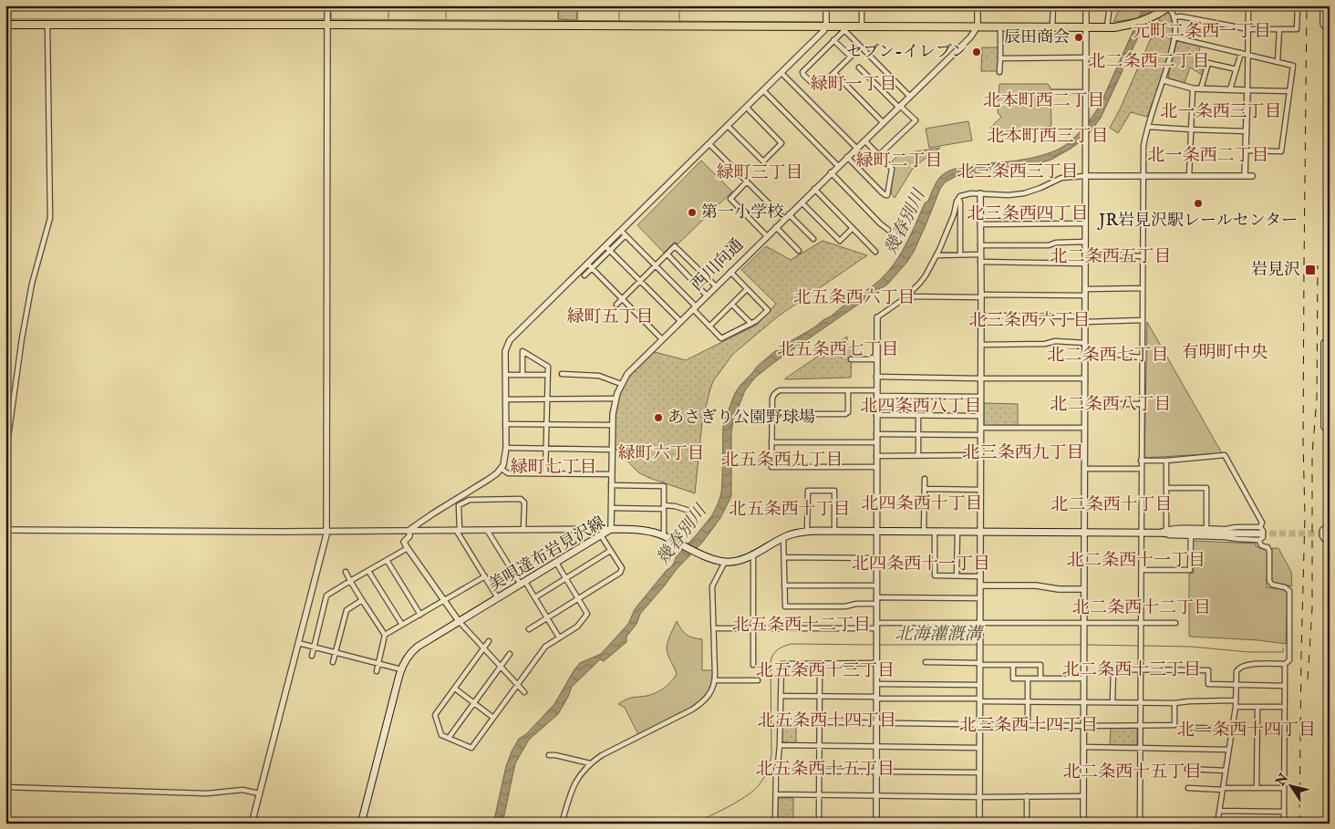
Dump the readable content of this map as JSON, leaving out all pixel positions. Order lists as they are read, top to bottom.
{
  "streets": {
    "main road": ["美唄達布岩見沢線"],
    "street": ["西川向通"]
  },
  "crossings": [
    ["西川向通", "美唄達布岩見沢線"]
  ],
  "districts": [
    "元町二条西一丁目",
    "北二条西二丁目",
    "緑町一丁目",
    "北本町西二丁目",
    "北一条西三丁目",
    "北本町西三丁目",
    "北一条西二丁目",
    "緑町二丁目",
    "北三条西三丁目",
    "緑町三丁目",
    "北三条西四丁目",
    "北二条西五丁目",
    "北五条西六丁目",
    "緑町五丁目",
    "北三条西六丁目",
    "北五条西七丁目",
    "有明町中央",
    "北二条西七丁目",
    "北二条西八丁目",
    "北四条西八丁目",
    "北三条西九丁目",
    "緑町六丁目",
    "北五条西九丁目",
    "緑町七丁目",
    "北四条西十丁目",
    "北二条西十丁目",
    "北五条西十丁目",
    "北二条西十一丁目",
    "北四条西十一丁目",
    "北二条西十二丁目",
    "北五条西十二丁目",
    "北二条西十三丁目",
    "北五条西十三丁目",
    "北五条西十四丁目",
    "北三条西十四丁目",
    "北一条西十四丁目",
    "北五条西十五丁目",
    "北二条西十五丁目"
  ],
  "water": ["幾春別川", "北海灌漑溝"],
  "places": {
    "other": [
      "辰田商会",
      "セブン-イレブン",
      "JR岩見沢駅レールセンター",
      "第一小学校",
      "あさぎり公園野球場"
    ],
    "transit": ["岩見沢"]
  },
  "north": "top left"
}
